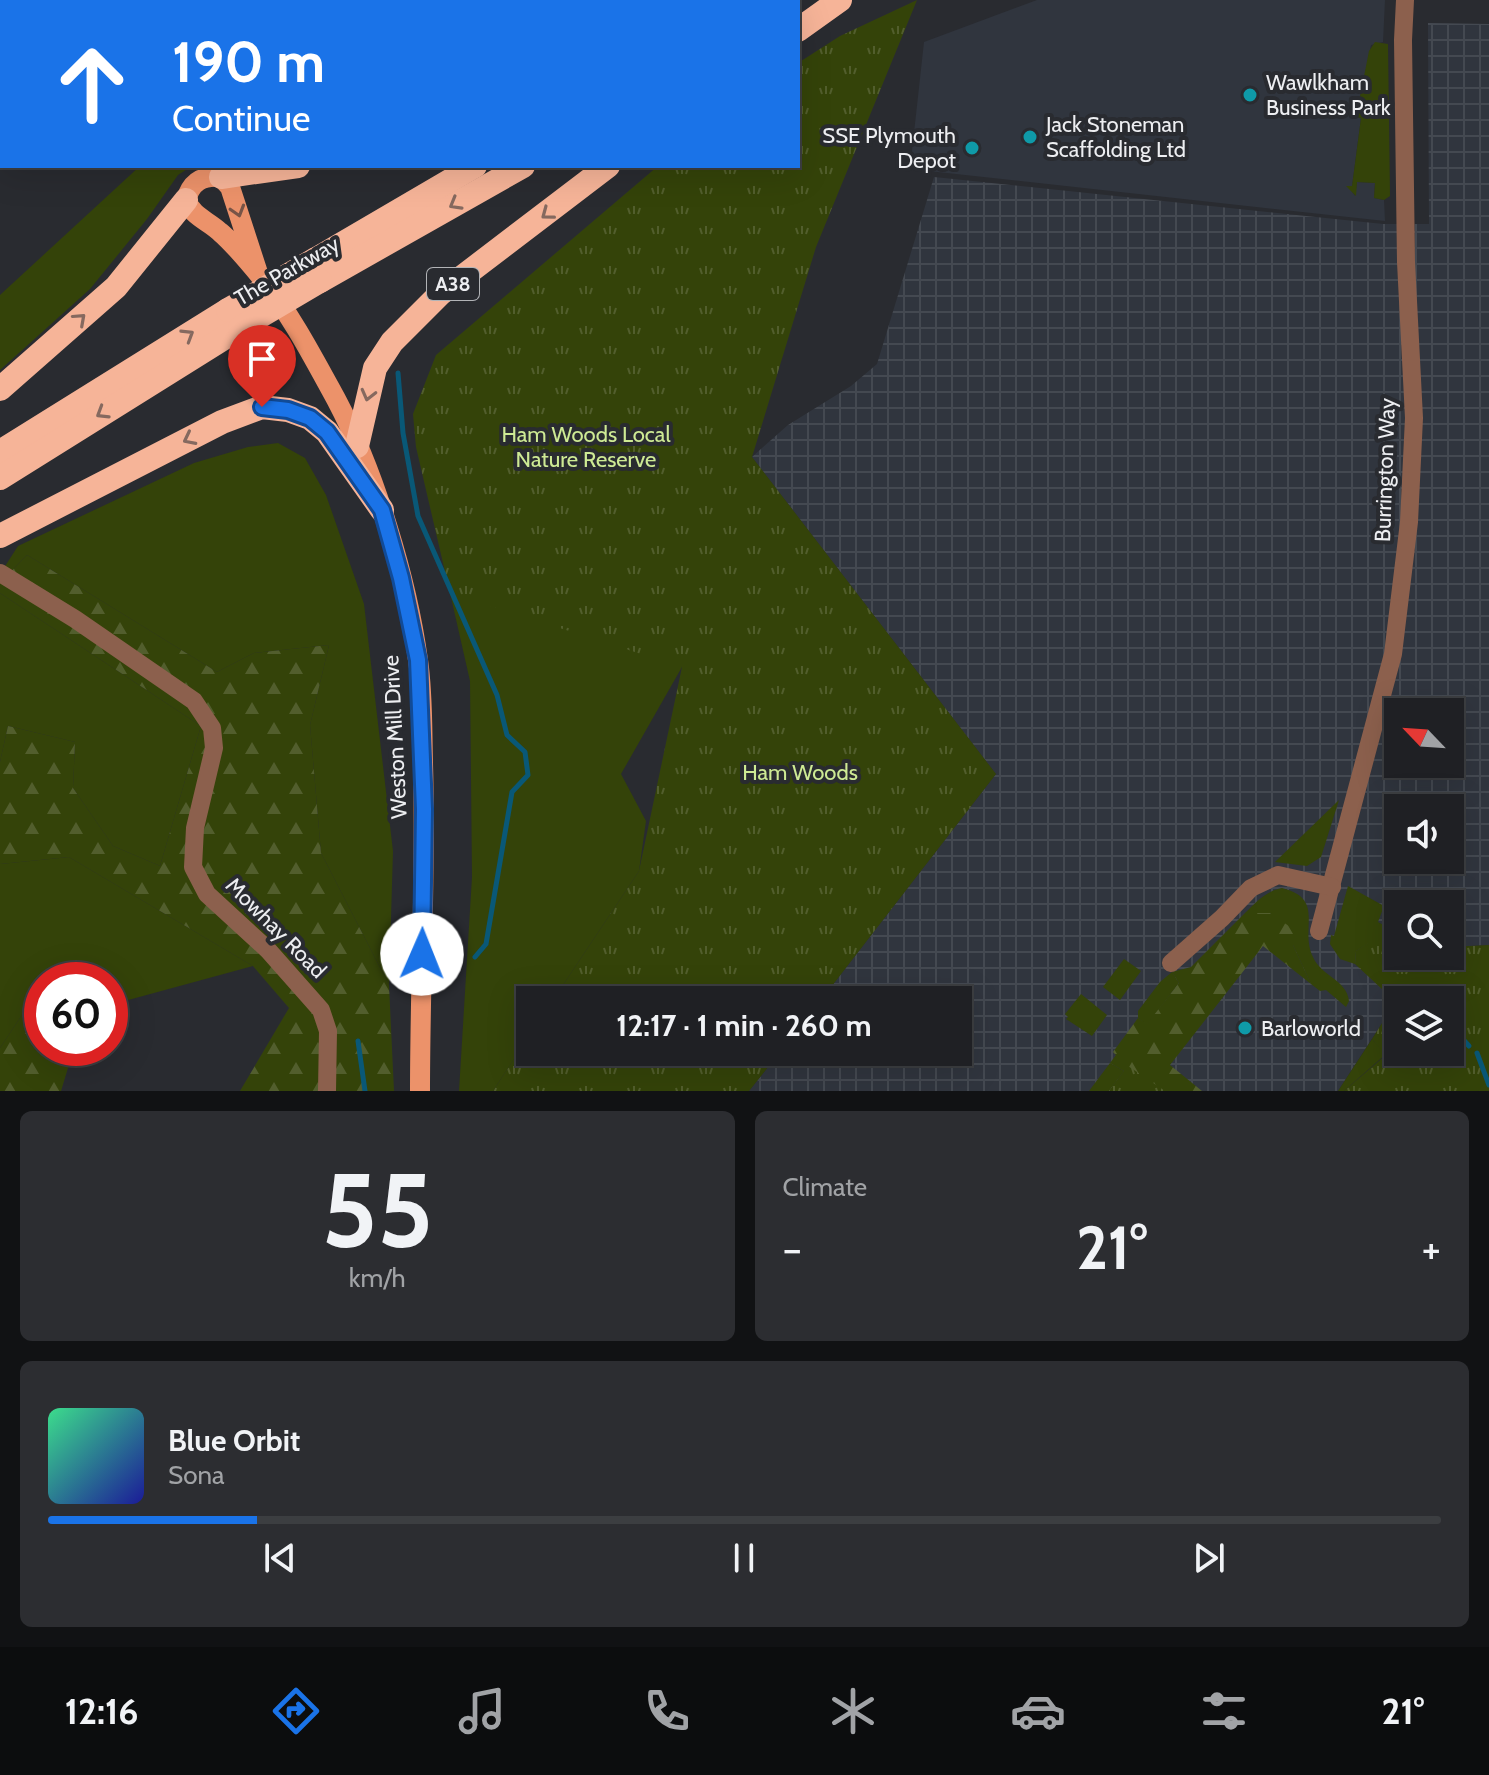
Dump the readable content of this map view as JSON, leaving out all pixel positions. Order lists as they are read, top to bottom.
{
  "streets": {
    "highway": ["The Parkway", "A38"],
    "main road": ["Weston Mill Drive"],
    "street": ["Burrington Way", "Mowhay Road"]
  },
  "crossings": [
    ["A38", "Weston Mill Drive"]
  ],
  "parks": ["Ham Woods Local Nature Reserve", "Ham Woods"],
  "places": [
    "Wawlkham Business Park",
    "Jack Stoneman Scaffolding Ltd",
    "SSE Plymouth Depot",
    "Barloworld"
  ],
  "north": "top left",
  "page": {
    "turn": ["190 m", "Continue"],
    "limit": "60",
    "trip": "12:17 · 1 min · 260 m",
    "tile": [
      ["55", "km/h"],
      "Climate"
    ],
    "heat": ["−", "21°", "+"],
    "song": ["Blue Orbit", "Sona"],
    "tabs": ["12:16", "21°"]
  }
}
